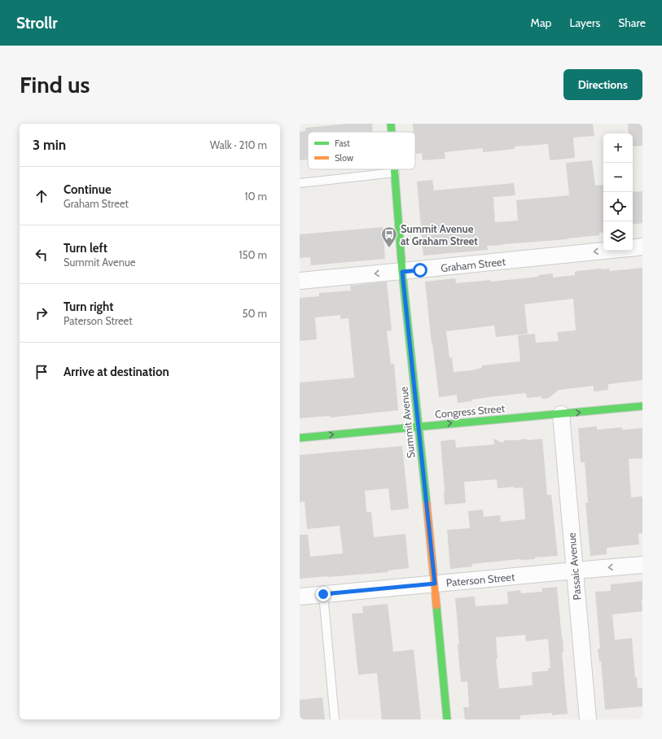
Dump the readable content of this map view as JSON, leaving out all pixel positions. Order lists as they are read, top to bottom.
{
  "streets": {
    "street": [
      "Graham Street",
      "Congress Street",
      "Summit Avenue",
      "Passaic Avenue",
      "Paterson Street"
    ]
  },
  "crossings": [
    ["Graham Street", "Summit Avenue"],
    ["Congress Street", "Summit Avenue"],
    ["Congress Street", "Passaic Avenue"],
    ["Summit Avenue", "Paterson Street"],
    ["Passaic Avenue", "Paterson Street"]
  ],
  "one_way": ["Graham Street", "Congress Street"],
  "places": {
    "bus stop": ["Summit Avenue at Graham Street"]
  },
  "legend": ["Fast", "Slow"],
  "page": {
    "header": "Strollr",
    "nav": ["Map", "Layers", "Share"],
    "buttons": "Directions",
    "title": "Find us",
    "heading": ["3 min", "Walk · 210 m"],
    "map_buttons": ["+", "−"],
    "list": [
      ["Continue", "Graham Street", "10 m"],
      ["Turn left", "Summit Avenue", "150 m"],
      ["Turn right", "Paterson Street", "50 m"],
      "Arrive at destination"
    ]
  }
}
